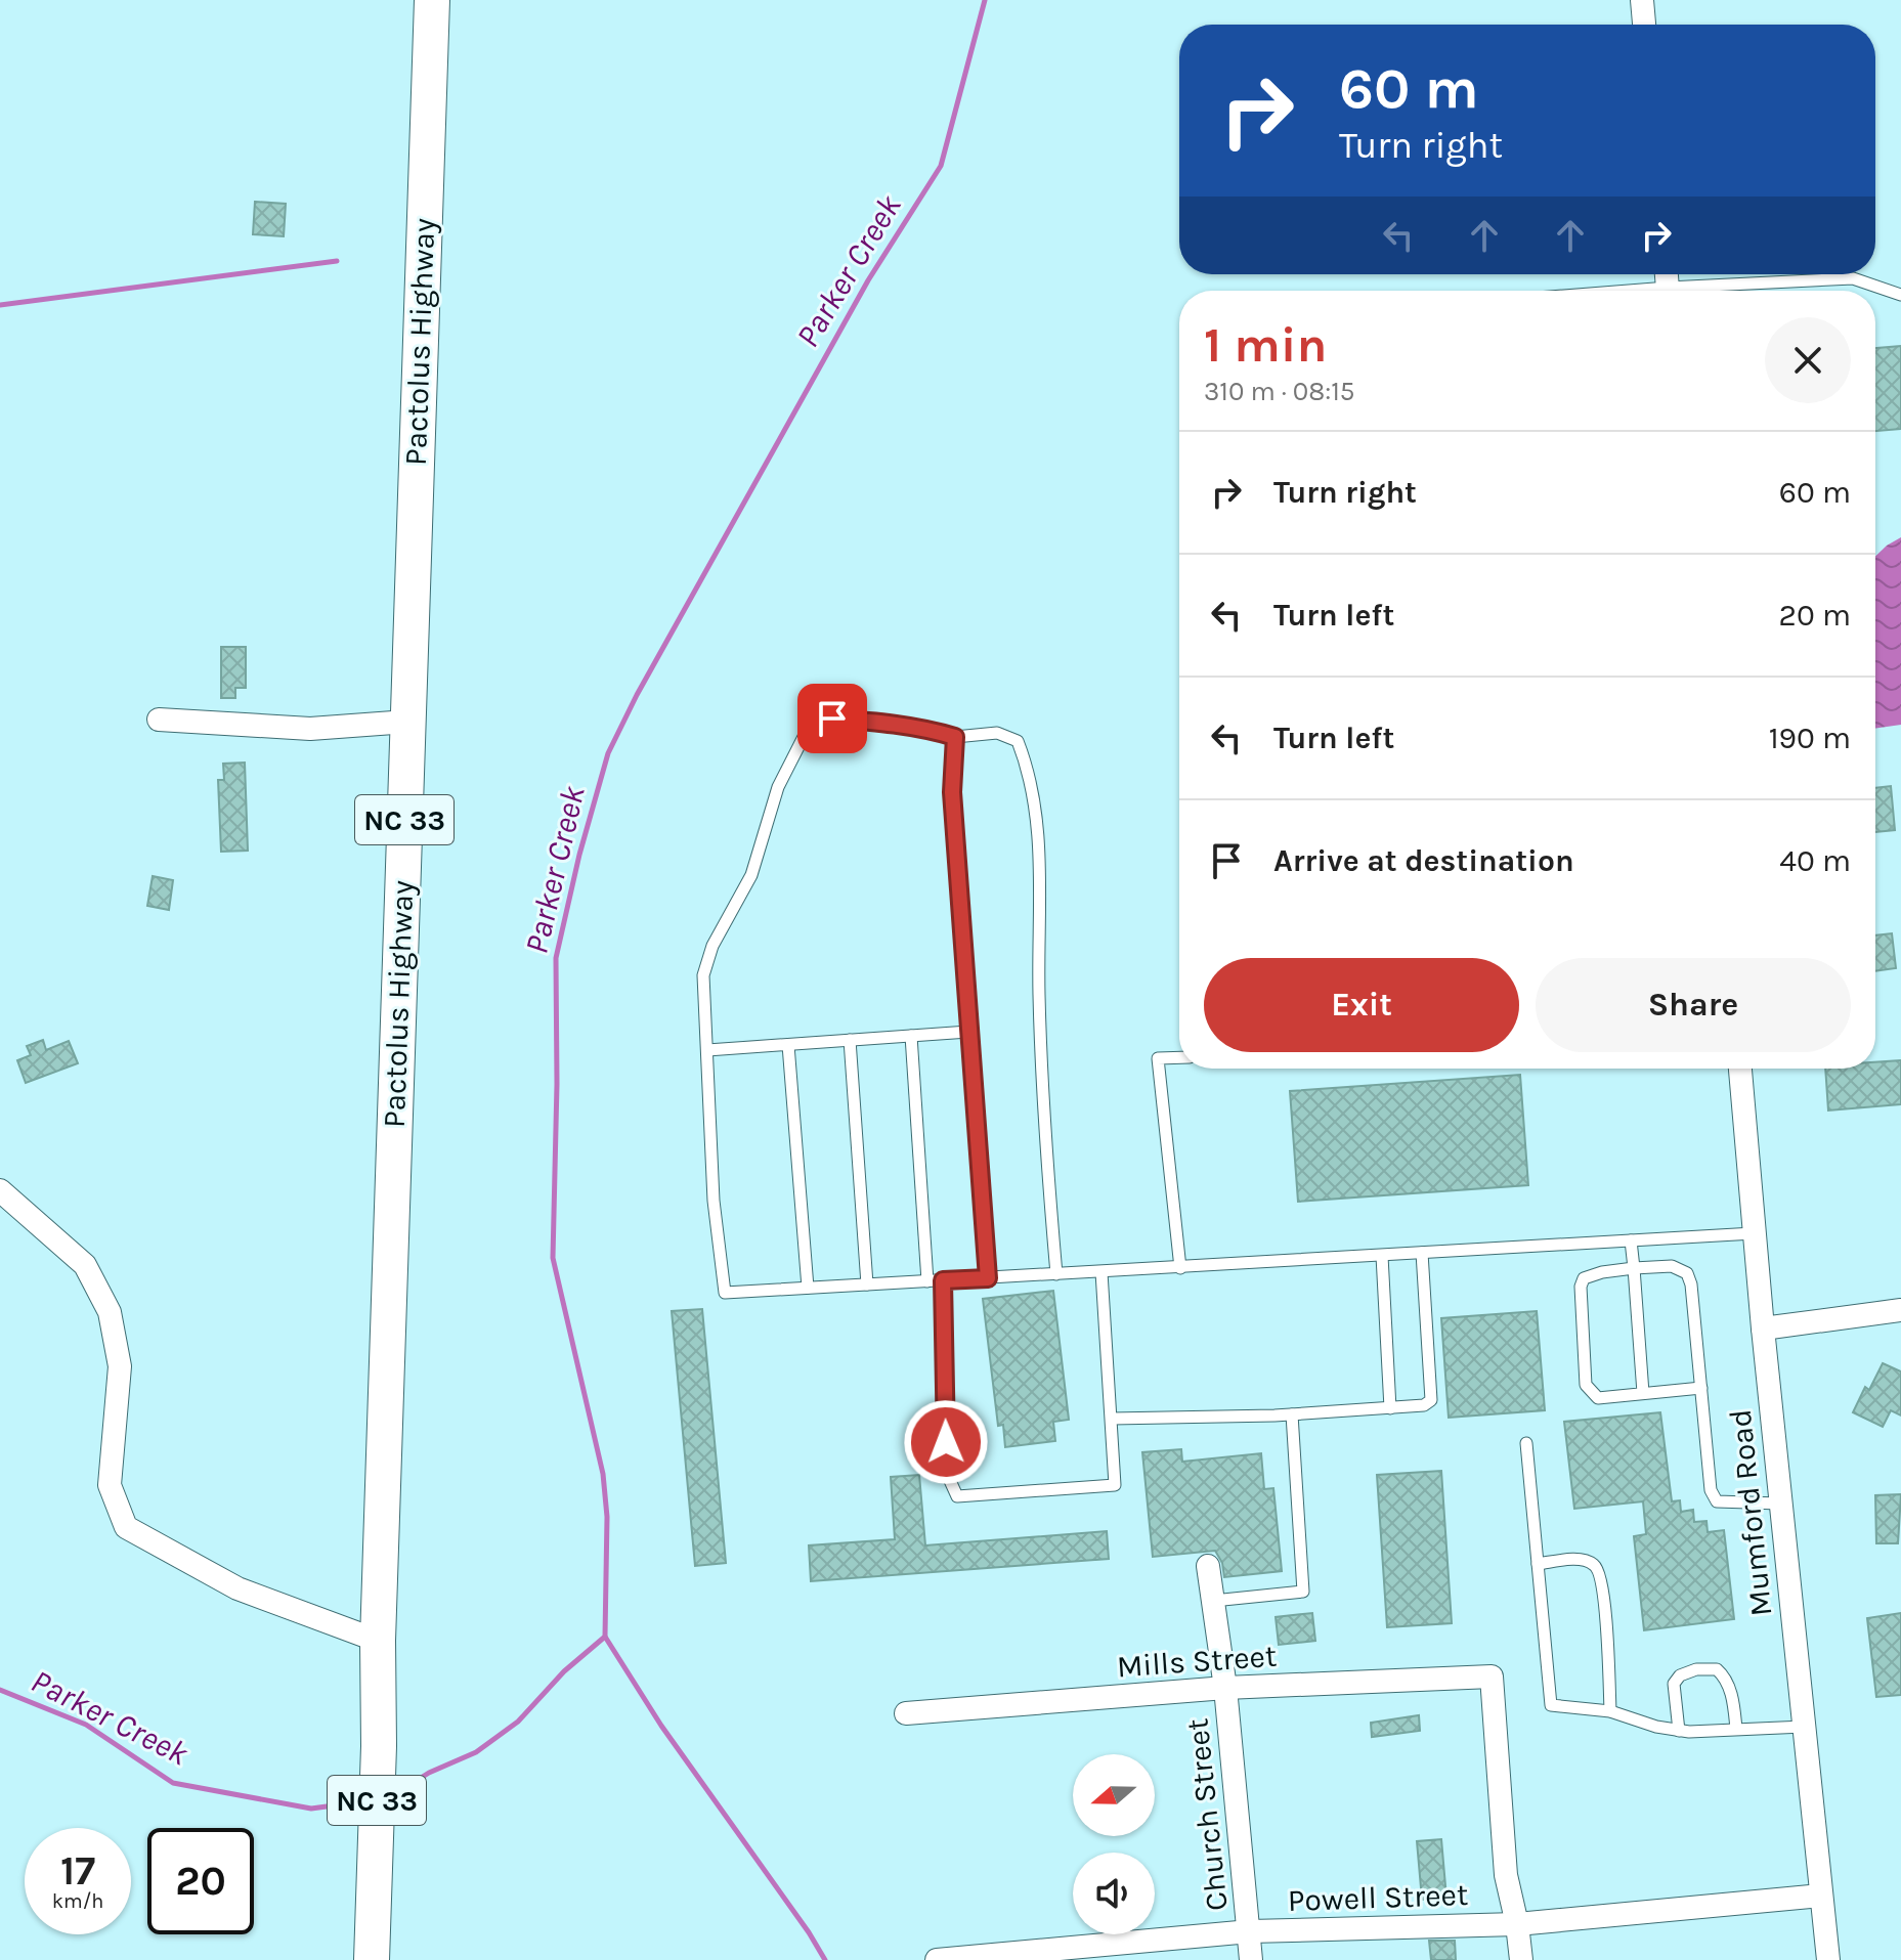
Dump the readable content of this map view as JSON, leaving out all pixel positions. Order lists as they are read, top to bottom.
{
  "streets": {
    "main road": ["Pactolus Highway", "NC 33"],
    "street": [
      "Mumford Road",
      "Mills Street",
      "Church Street",
      "Powell Street"
    ]
  },
  "crossings": [
    ["Mumford Road", "Powell Street"],
    ["Mills Street", "Church Street"],
    ["Mills Street", "Powell Street"],
    ["Church Street", "Powell Street"]
  ],
  "water": ["Parker Creek"],
  "north": "left",
  "page": {
    "turn": ["60 m", "Turn right"],
    "heading": ["1 min", "310 m · 08:15"],
    "list": [
      {
        "name": "Turn right",
        "value": "60 m"
      },
      {
        "name": "Turn left",
        "value": "20 m"
      },
      {
        "name": "Turn left",
        "value": "190 m"
      },
      {
        "name": "Arrive at destination",
        "value": "40 m"
      }
    ],
    "buttons": ["Exit", "Share"],
    "speed": "17 km/h",
    "limit": "20"
  }
}
